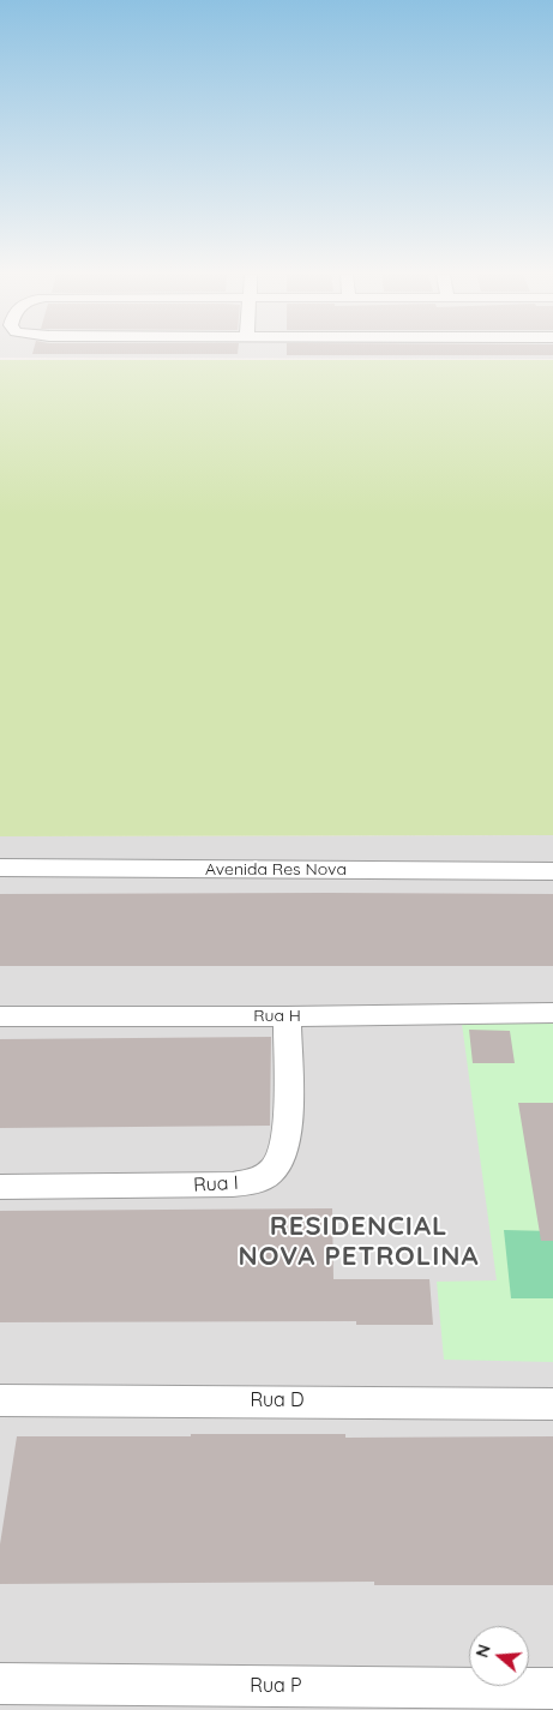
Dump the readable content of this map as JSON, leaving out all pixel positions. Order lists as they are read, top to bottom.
{
  "streets": {
    "street": [
      "Avenida Res Nova",
      "Rua H",
      "Rua I",
      "Rua D",
      "Rua P"
    ]
  },
  "crossings": [
    ["Rua H", "Rua I"]
  ],
  "districts": ["RESIDENCIAL NOVA PETROLINA"],
  "north": "left"
}
